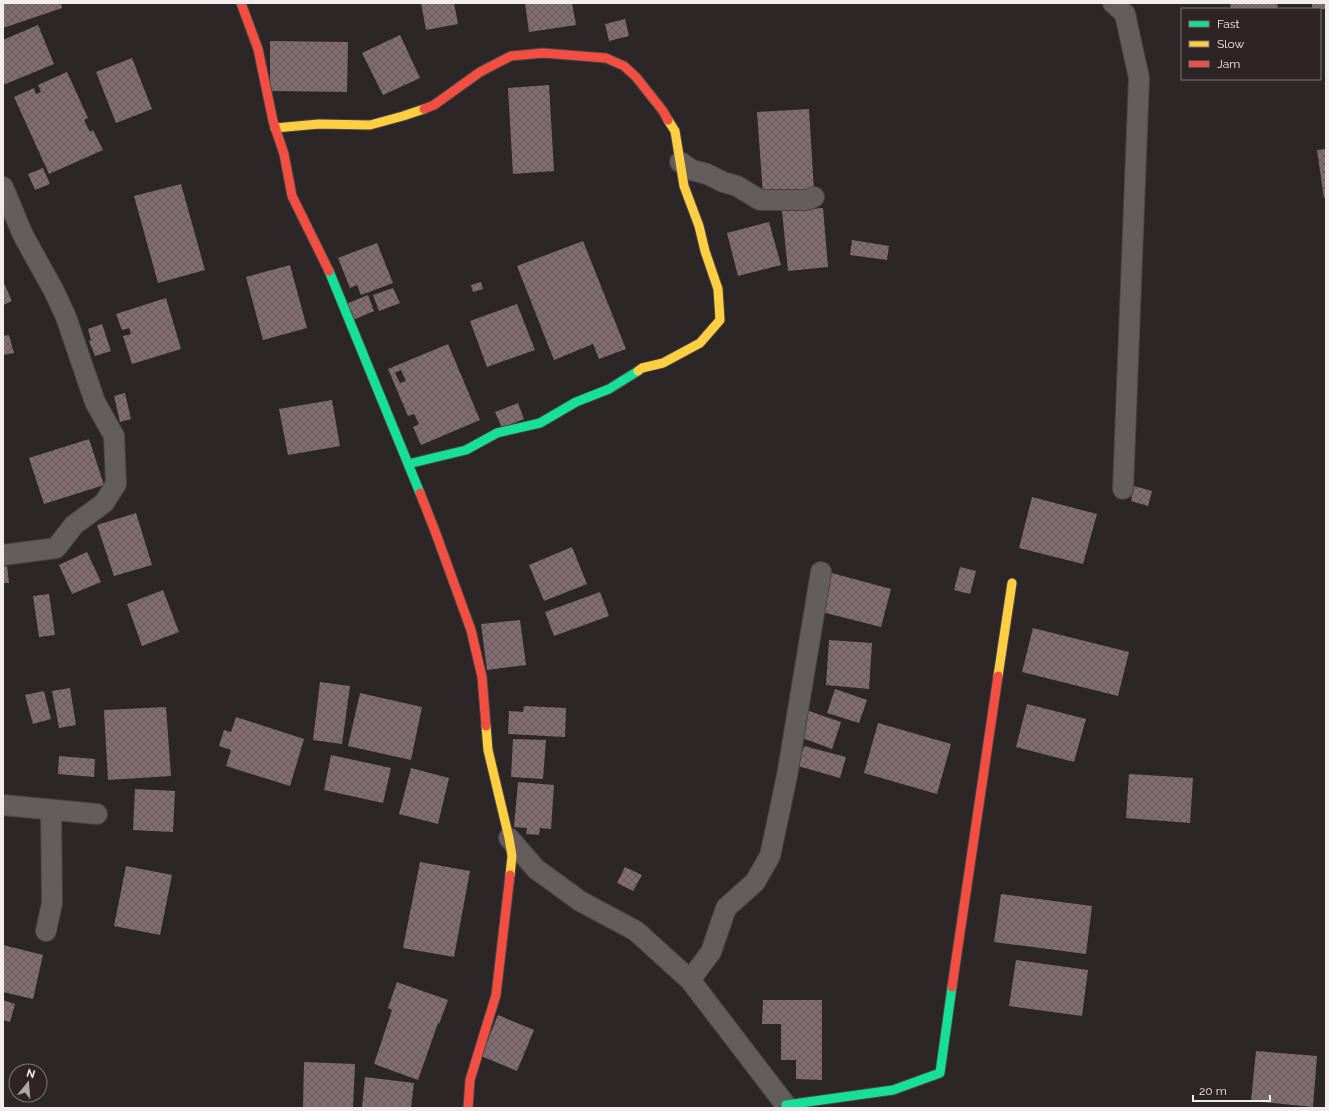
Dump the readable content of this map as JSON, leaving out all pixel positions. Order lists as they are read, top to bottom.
{
  "legend": ["Fast", "Slow", "Jam"],
  "scale_bar": "20 m",
  "north": "top"
}
